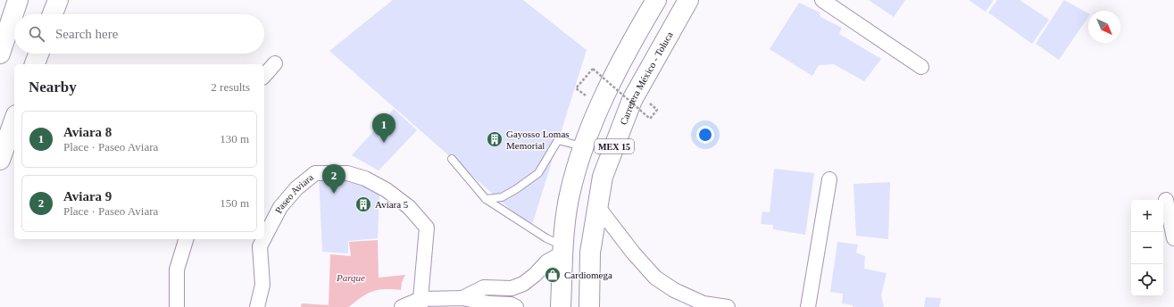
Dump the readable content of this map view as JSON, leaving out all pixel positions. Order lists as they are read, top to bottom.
{
  "streets": {
    "main road": ["Carretera México - Toluca", "MEX 15"],
    "street": ["Paseo Aviara"]
  },
  "parks": ["Parque"],
  "places": {
    "building": ["Gayosso Lomas Memorial", "Aviara 5"],
    "shop": ["Cardiomega"]
  },
  "north": "bottom right",
  "page": {
    "search": "Search here",
    "heading": ["Nearby", "2 results"],
    "list": [
      {
        "mark": "1",
        "name": "Aviara 8",
        "note": "Place · Paseo Aviara",
        "value": "130 m"
      },
      {
        "mark": "2",
        "name": "Aviara 9",
        "note": "Place · Paseo Aviara",
        "value": "150 m"
      }
    ],
    "pins": ["1", "2"],
    "map_buttons": ["+", "−"]
  }
}
